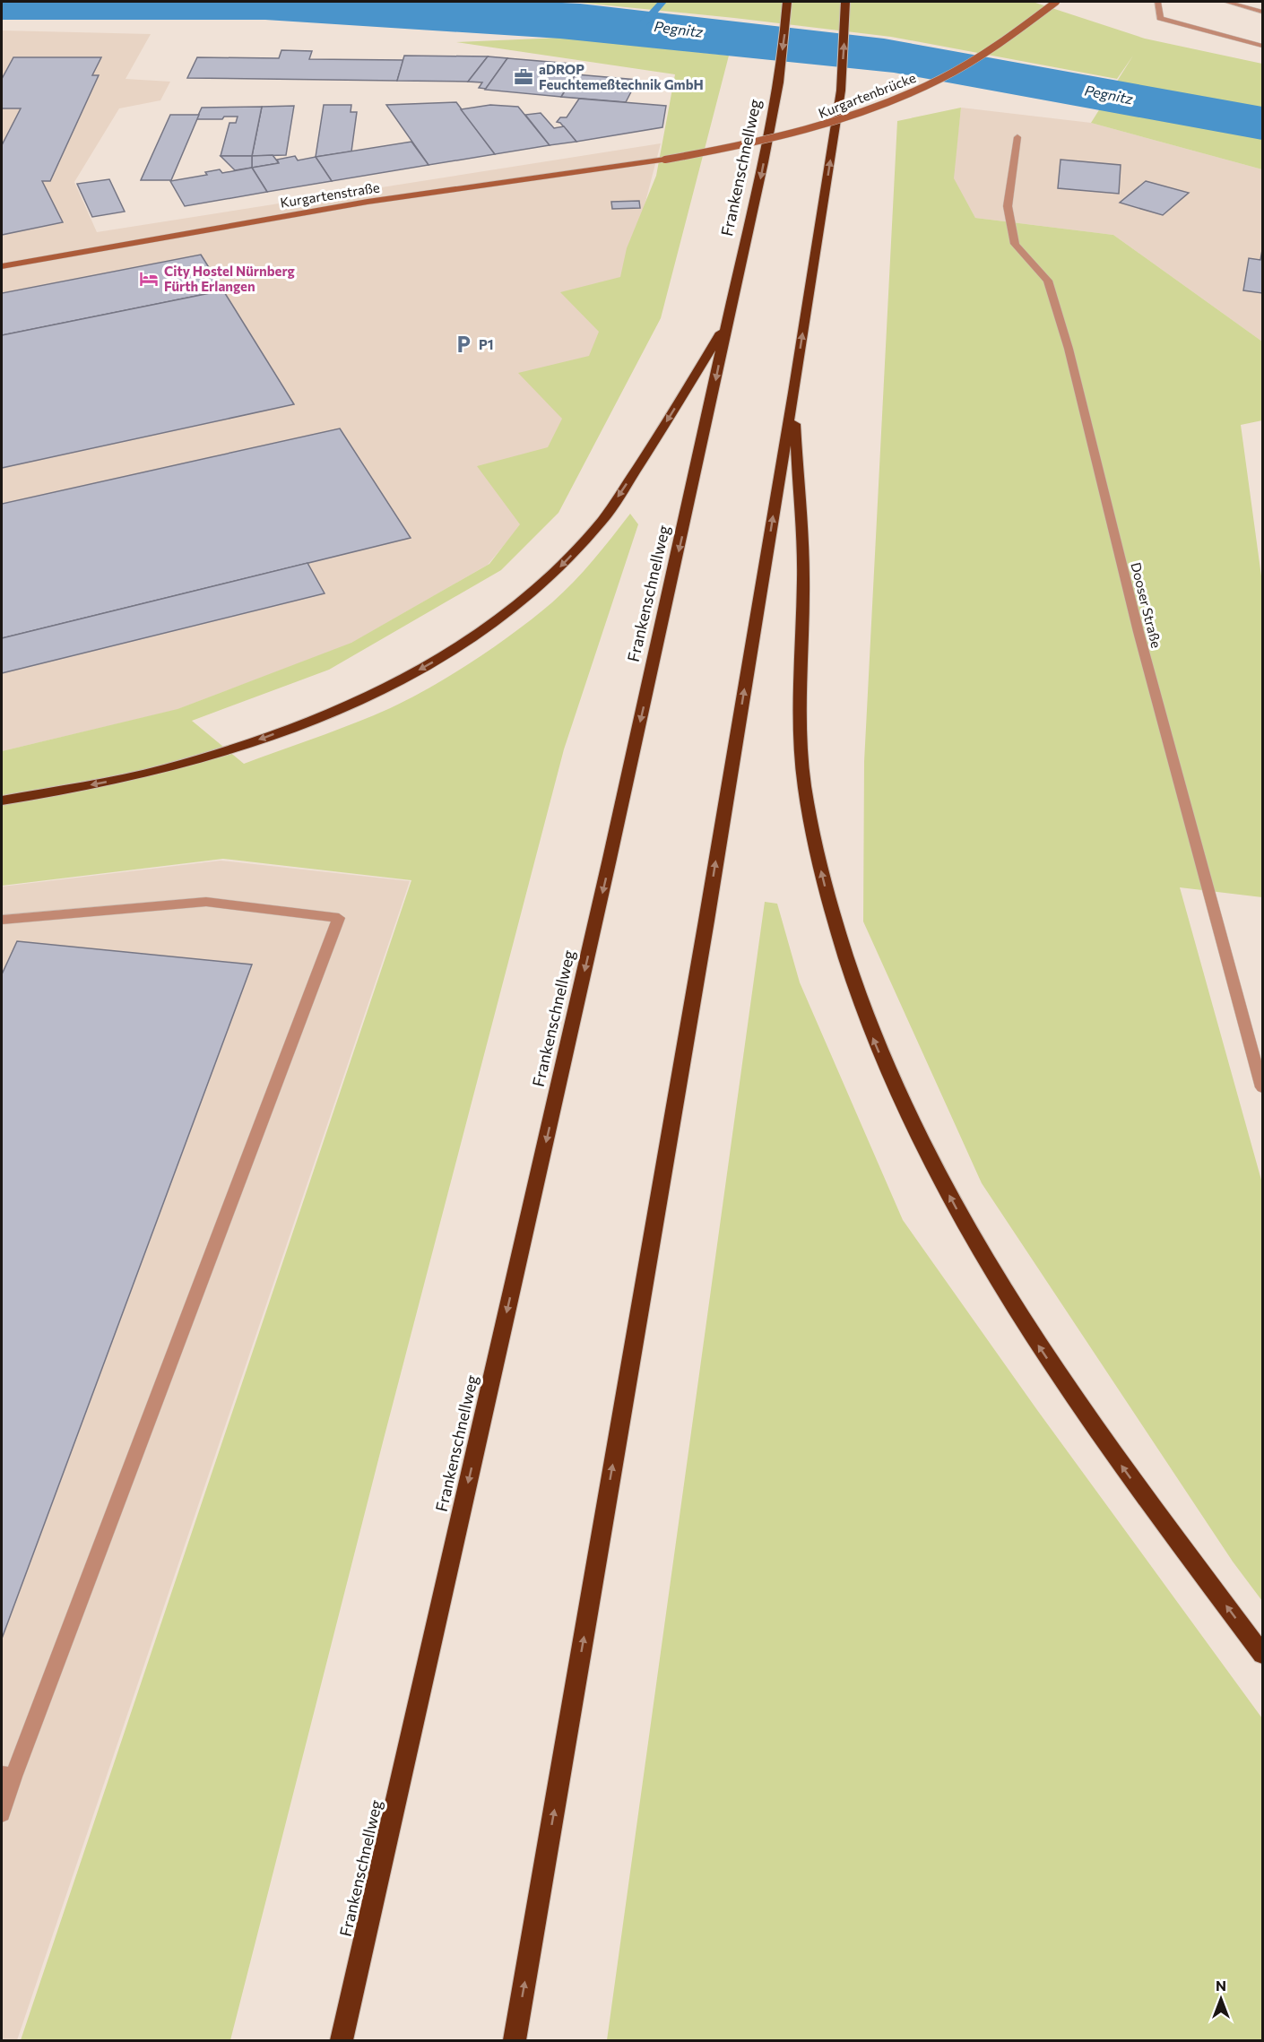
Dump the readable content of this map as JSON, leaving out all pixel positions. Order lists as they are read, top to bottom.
{
  "streets": {
    "highway": ["Frankenschnellweg"],
    "main road": ["Kurgartenbrücke", "Kurgartenstraße"],
    "street": ["Dooser Straße"]
  },
  "crossings": [
    ["Kurgartenbrücke", "Kurgartenstraße"]
  ],
  "water": ["Pegnitz"],
  "places": {
    "office": ["aDROP Feuchtemeßtechnik GmbH"],
    "hotel": ["City Hostel Nürnberg Fürth Erlangen"],
    "parking": ["P1"]
  },
  "north": "top"
}
